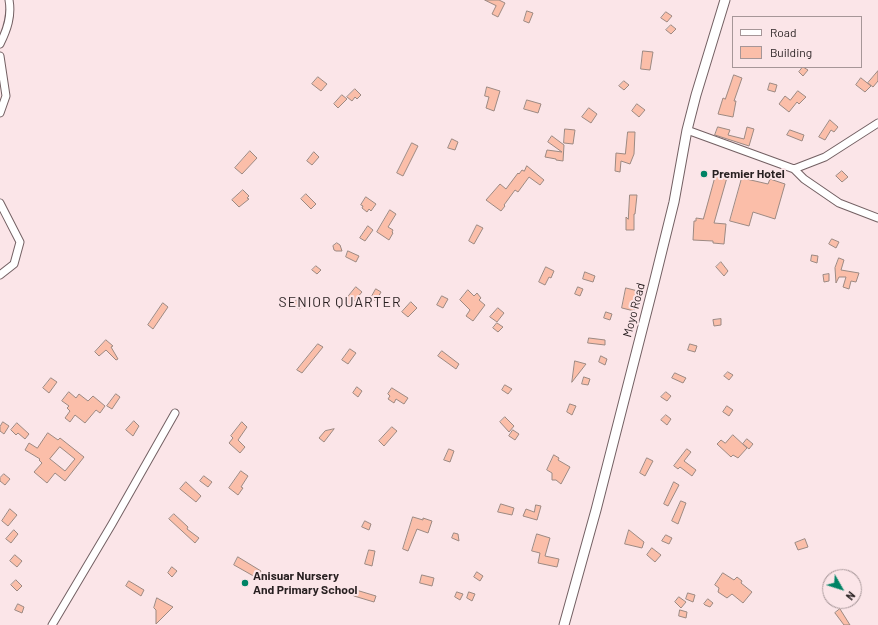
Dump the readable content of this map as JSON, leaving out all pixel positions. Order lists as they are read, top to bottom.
{
  "streets": {
    "main road": ["Moyo Road"]
  },
  "districts": ["SENIOR QUARTER"],
  "places": ["Premier Hotel", "Anisuar Nursery And Primary School"],
  "legend": ["Road", "Building"],
  "north": "bottom right"
}
